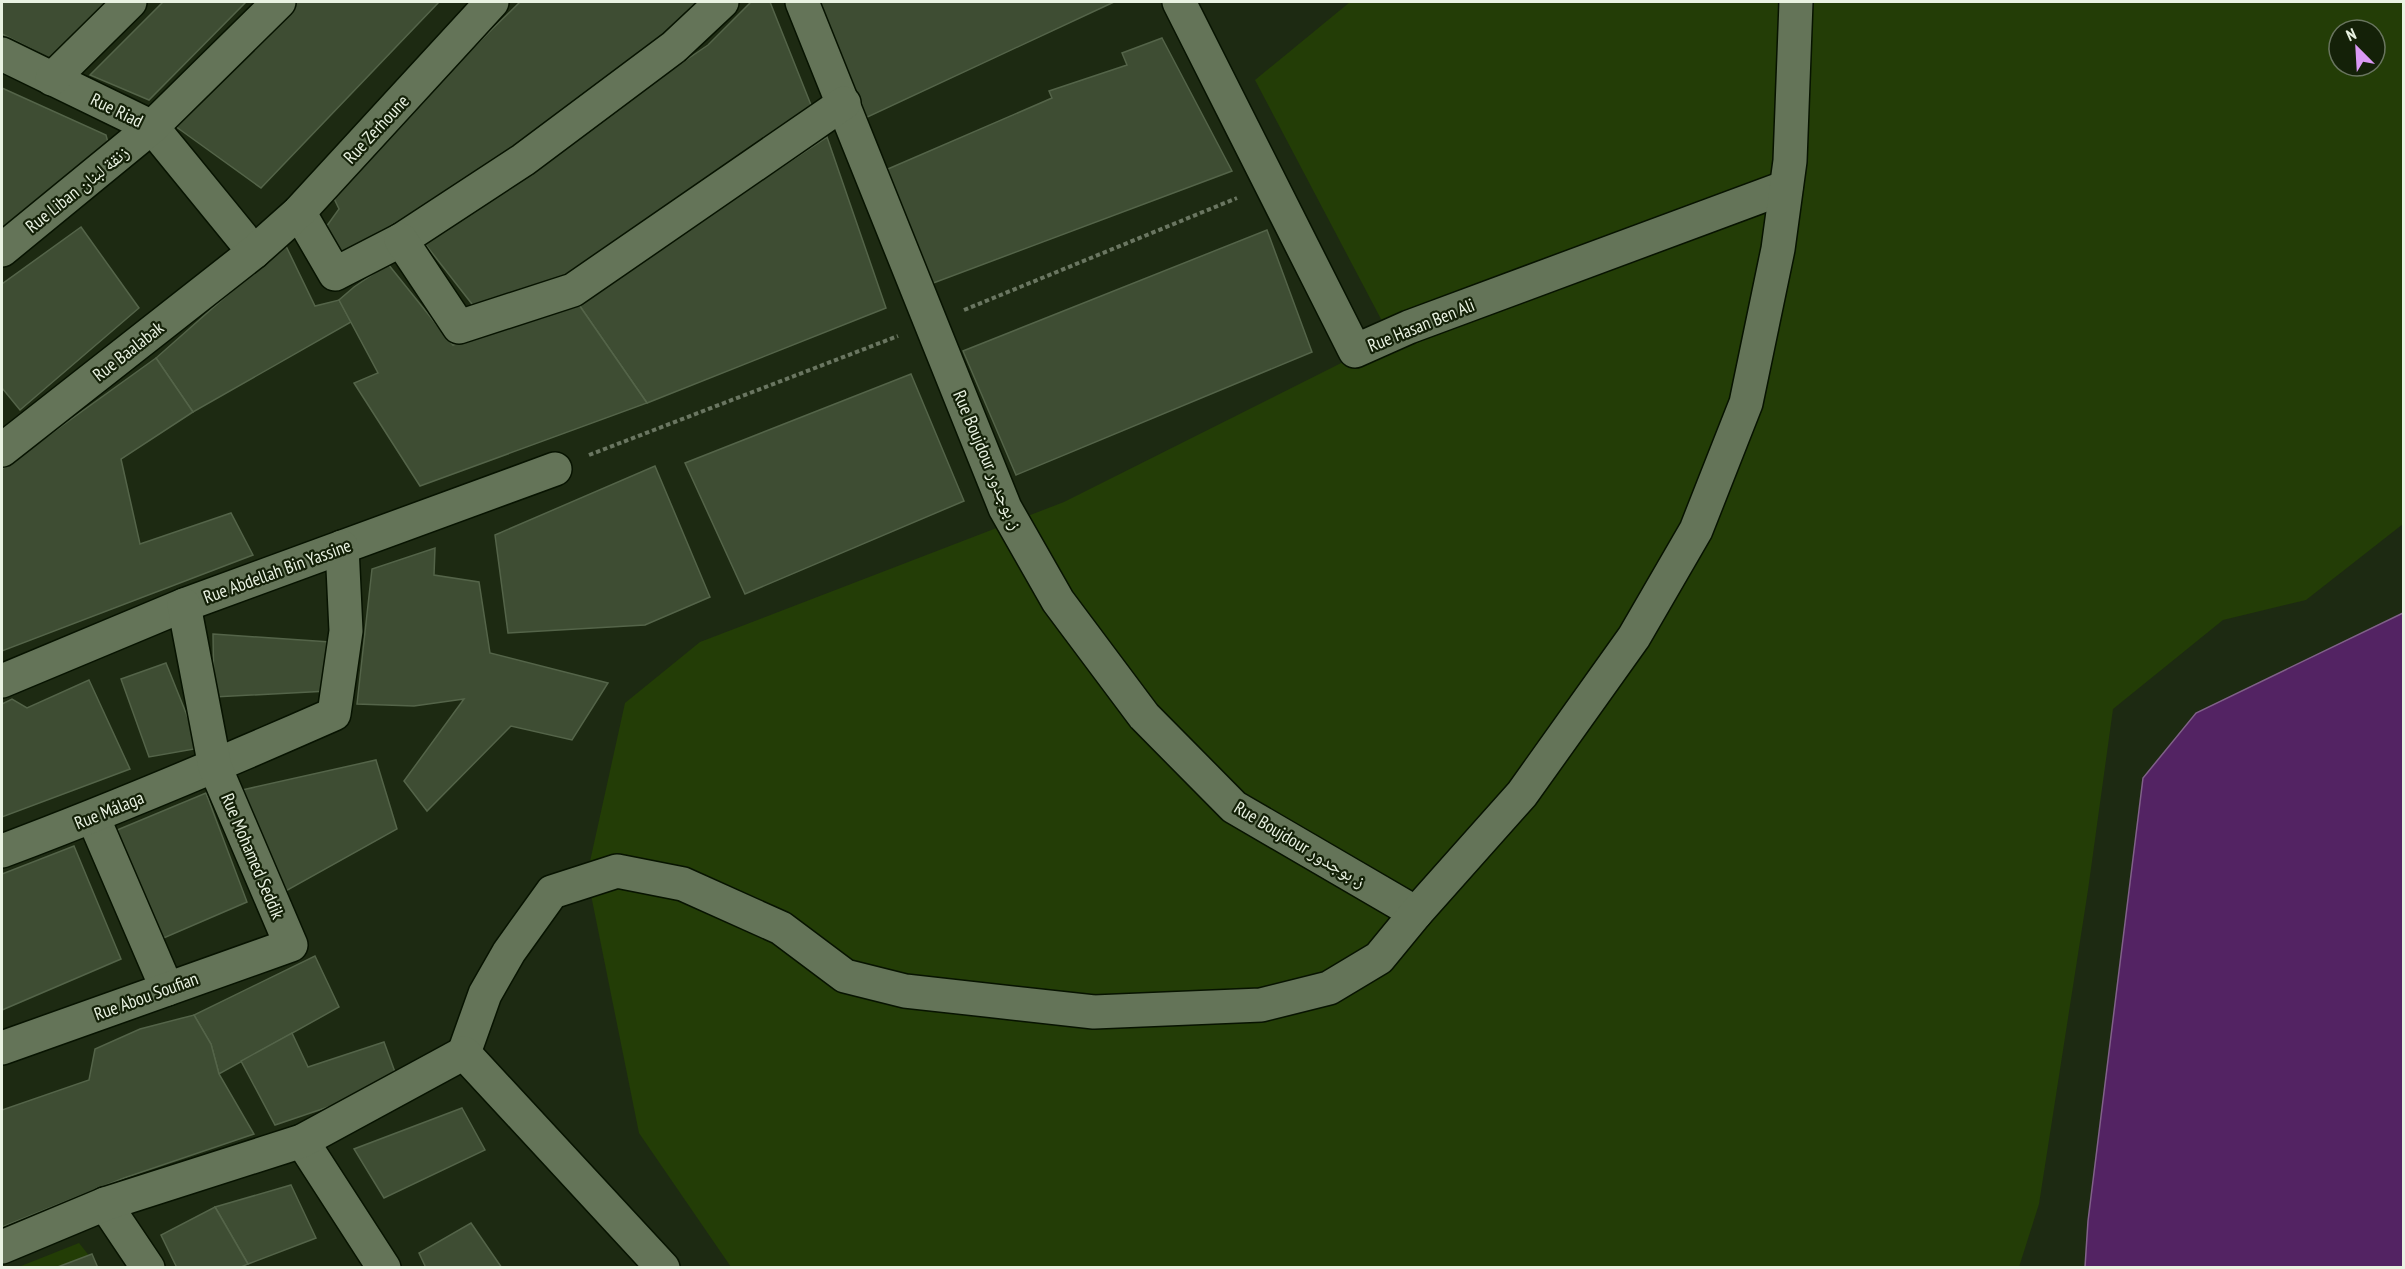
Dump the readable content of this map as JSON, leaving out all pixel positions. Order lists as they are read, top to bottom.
{
  "streets": {
    "street": [
      "Rue Riad",
      "Rue Zerhoune",
      "Rue Liban زنقة لبنان",
      "Rue Hasan Ben Ali",
      "Rue Baalabak",
      "Rue Boujdour ز. بوجدور",
      "Rue Abdellah Bin Yassine",
      "Rue Málaga",
      "Rue Mohamed Seddik",
      "Rue Abou Soufian"
    ]
  },
  "crossings": [
    ["Rue Riad", "Rue Zerhoune"],
    ["Rue Riad", "Rue Liban زنقة لبنان"],
    ["Rue Riad", "Rue Baalabak"],
    ["Rue Zerhoune", "Rue Baalabak"],
    ["Rue Abdellah Bin Yassine", "Rue Mohamed Seddik"],
    ["Rue Málaga", "Rue Mohamed Seddik"],
    ["Rue Mohamed Seddik", "Rue Abou Soufian"]
  ],
  "north": "top left"
}
